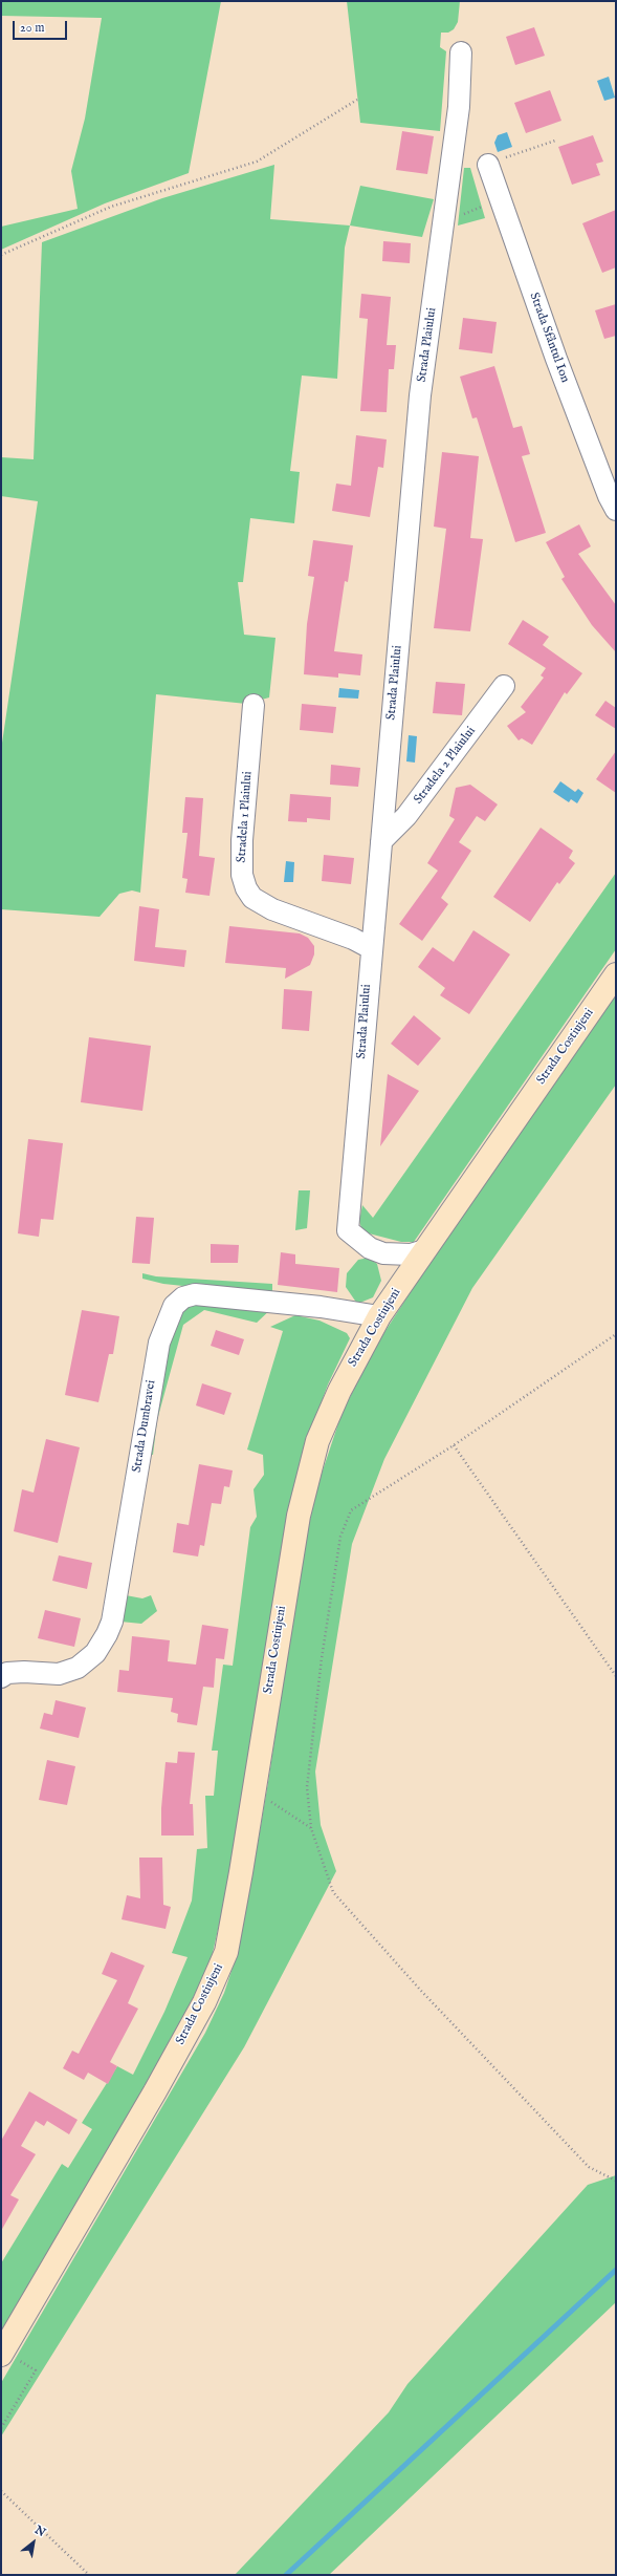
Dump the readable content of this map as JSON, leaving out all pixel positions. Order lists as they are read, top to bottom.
{
  "streets": {
    "street": [
      "Strada Sfântul Ion",
      "Strada Plaiului",
      "Stradela 2 Plaiului",
      "Stradela 1 Plaiului",
      "Strada Costiujeni",
      "Strada Dumbravei"
    ]
  },
  "crossings": [
    ["Strada Plaiului", "Stradela 2 Plaiului"],
    ["Strada Plaiului", "Stradela 1 Plaiului"],
    ["Strada Plaiului", "Strada Costiujeni"],
    ["Strada Costiujeni", "Strada Dumbravei"]
  ],
  "scale_bar": "20 m",
  "north": "top right"
}
